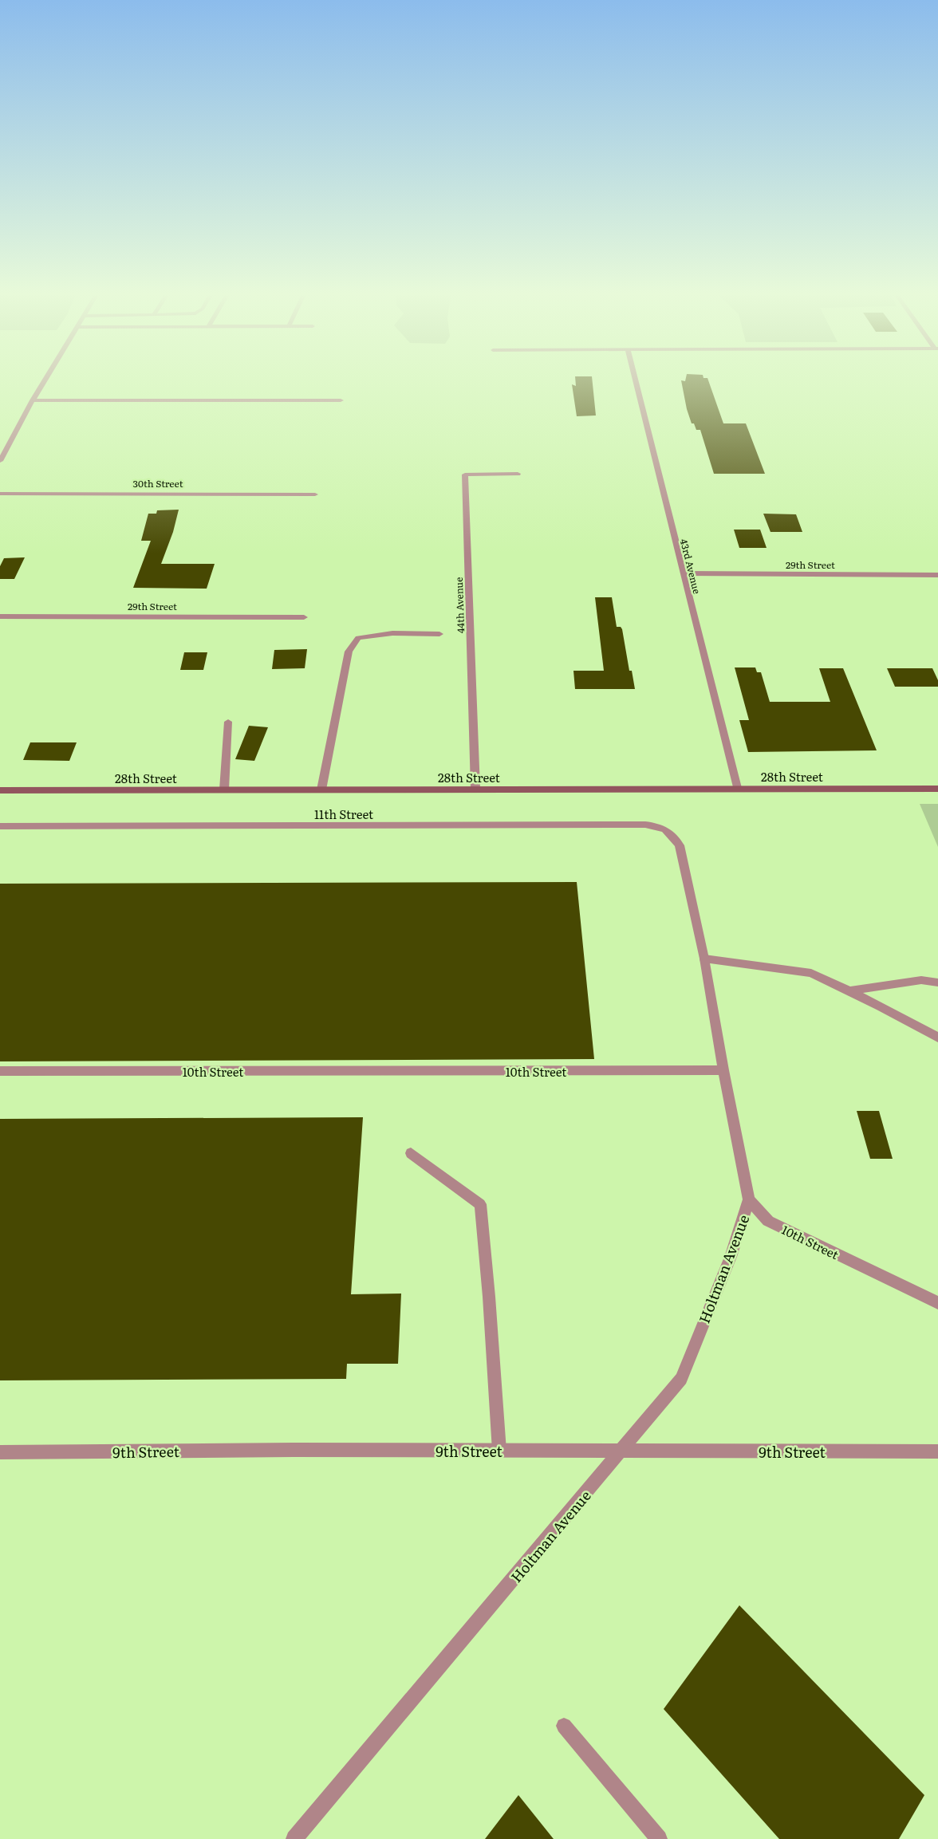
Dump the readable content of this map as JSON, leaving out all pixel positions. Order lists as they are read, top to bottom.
{
  "streets": {
    "main road": ["28th Street"],
    "street": [
      "30th Street",
      "29th Street",
      "43rd Avenue",
      "44th Avenue",
      "11th Street",
      "10th Street",
      "Holtman Avenue",
      "9th Street"
    ]
  },
  "crossings": [
    ["29th Street", "43rd Avenue"],
    ["43rd Avenue", "28th Street"],
    ["44th Avenue", "28th Street"],
    ["10th Street", "Holtman Avenue"],
    ["Holtman Avenue", "9th Street"]
  ]
}
